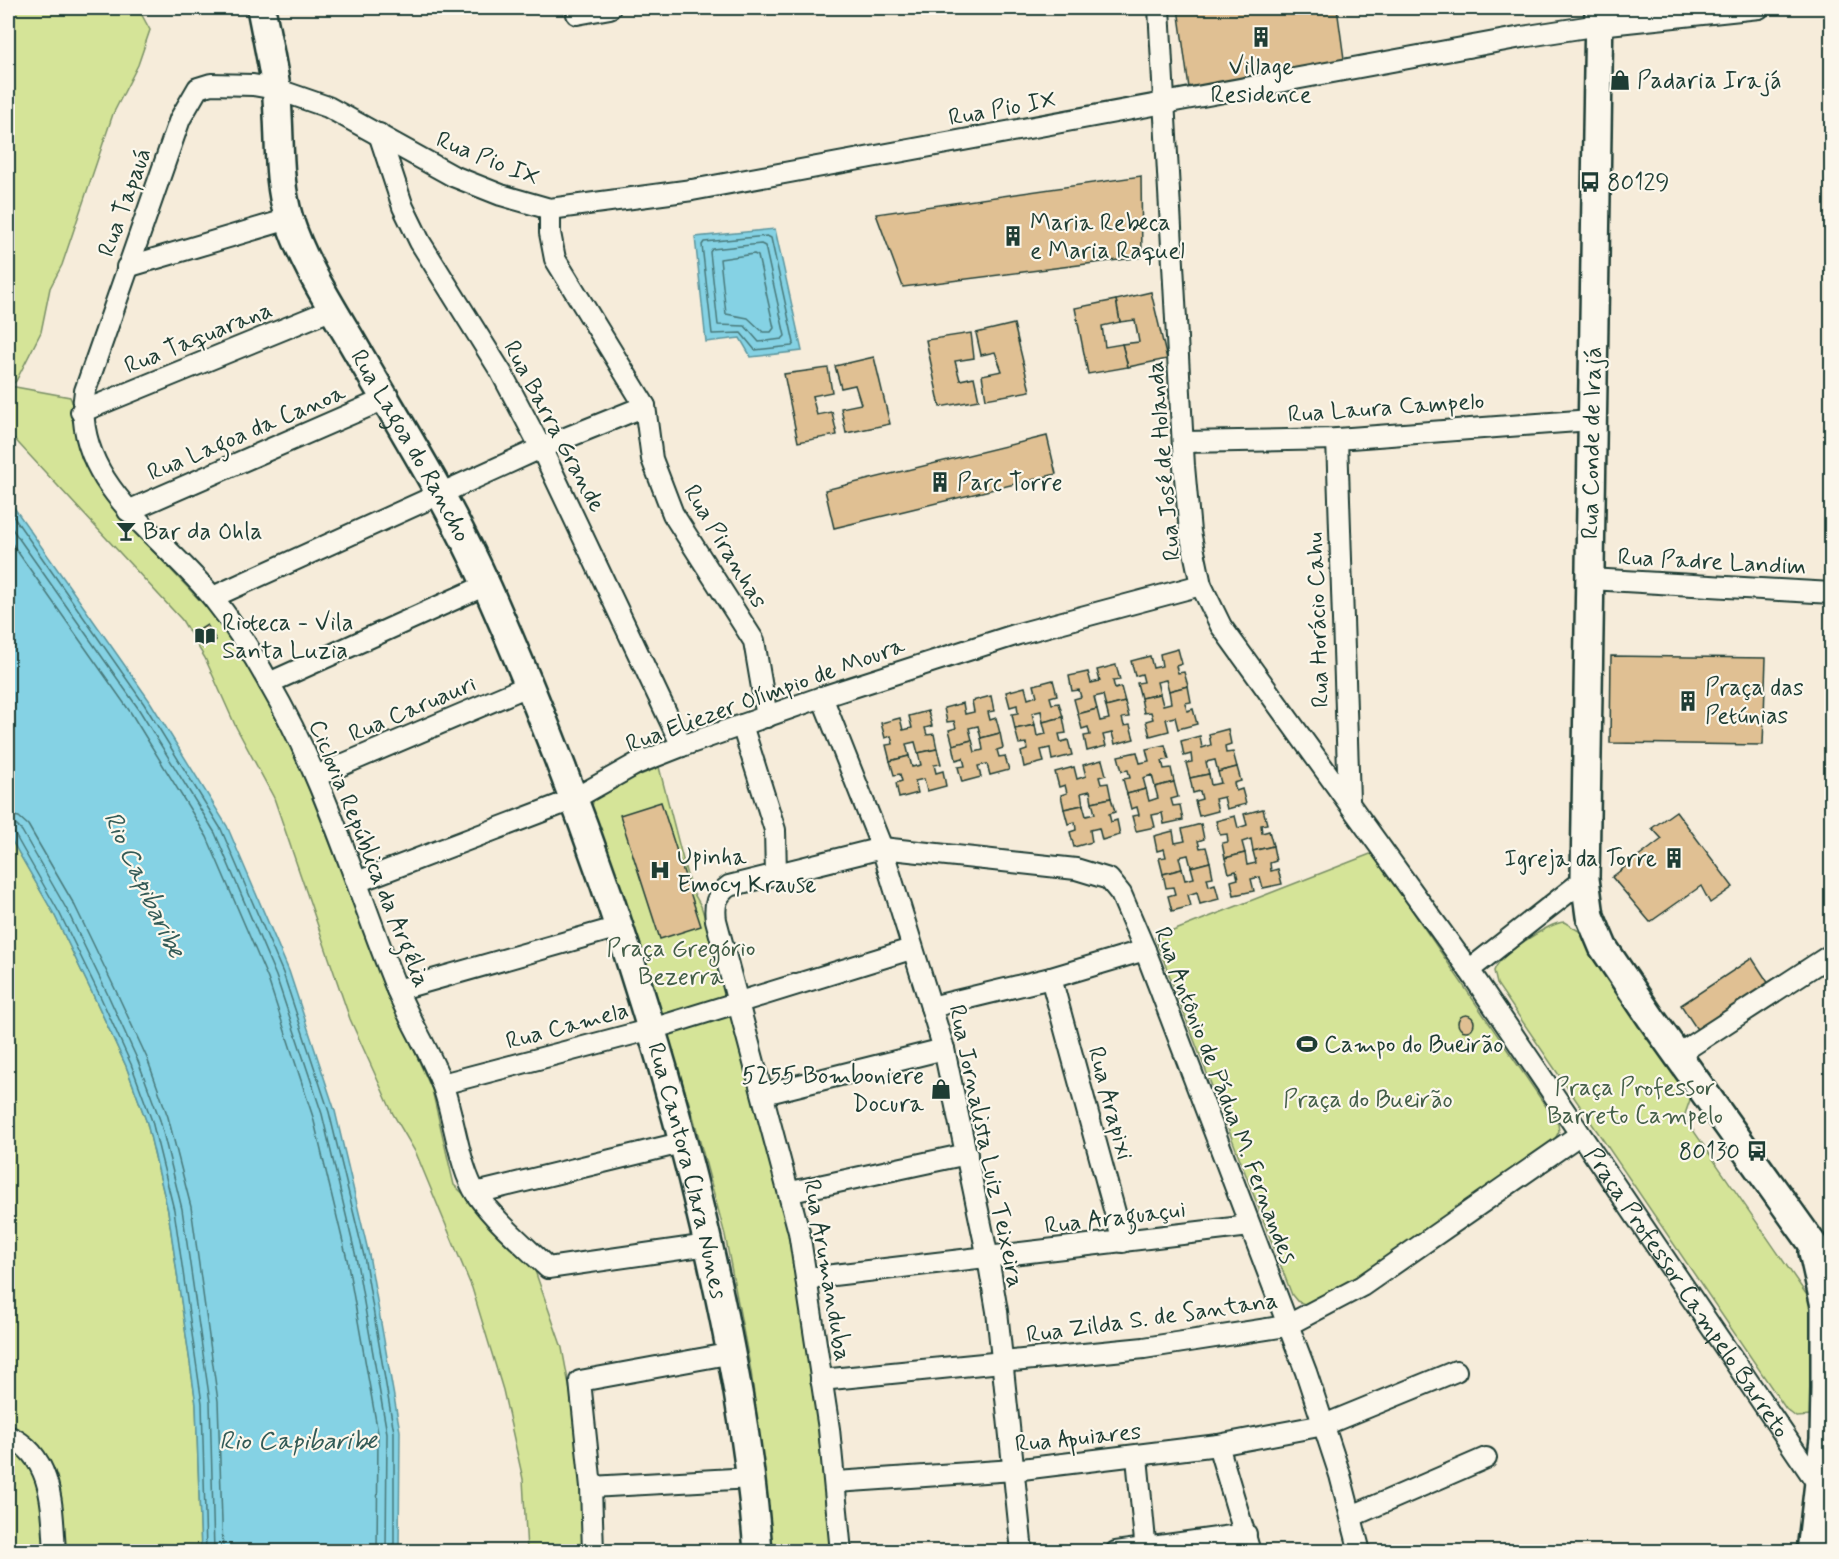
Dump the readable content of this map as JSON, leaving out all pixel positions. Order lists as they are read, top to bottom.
{
  "streets": {
    "street": [
      "Rua Pio IX",
      "Rua Tapauá",
      "Rua Taquarana",
      "Rua Laura Campelo",
      "Rua Barra Grande",
      "Rua Lagoa da Canoa",
      "Rua Conde de Irajá",
      "Rua Lagoa do Rancho",
      "Rua José de Holanda",
      "Rua Piranhas",
      "Rua Padre Landim",
      "Rua Horácio Cahu",
      "Rua Eliezer Olímpio de Moura",
      "Rua Caruauri",
      "Ciclovia República da Argélia",
      "Rua Camela",
      "Rua Antônio de Pádua M. Fernandes",
      "Rua Arapixi",
      "Rua Jornalista Luiz Teixeira",
      "Rua Cantora Clara Nunes",
      "Rua Araguaçui",
      "Rua Arumanduba",
      "Praça Professor Campelo Barreto",
      "Rua Zilda S. de Santana",
      "Rua Apuiares"
    ]
  },
  "crossings": [
    ["Rua Pio IX", "Rua Tapauá"],
    ["Rua Pio IX", "Rua Barra Grande"],
    ["Rua Pio IX", "Rua Conde de Irajá"],
    ["Rua Pio IX", "Rua Lagoa do Rancho"],
    ["Rua Pio IX", "Rua José de Holanda"],
    ["Rua Pio IX", "Rua Piranhas"],
    ["Rua Tapauá", "Rua Taquarana"],
    ["Rua Tapauá", "Rua Lagoa do Rancho"],
    ["Rua Tapauá", "Ciclovia República da Argélia"],
    ["Rua Taquarana", "Rua Lagoa do Rancho"],
    ["Rua Taquarana", "Ciclovia República da Argélia"],
    ["Rua Laura Campelo", "Rua Conde de Irajá"],
    ["Rua Laura Campelo", "Rua José de Holanda"],
    ["Rua Laura Campelo", "Rua Horácio Cahu"],
    ["Rua Barra Grande", "Rua Eliezer Olímpio de Moura"],
    ["Rua Lagoa da Canoa", "Rua Lagoa do Rancho"],
    ["Rua Lagoa da Canoa", "Ciclovia República da Argélia"],
    ["Rua Conde de Irajá", "Rua Padre Landim"],
    ["Rua Lagoa do Rancho", "Rua Eliezer Olímpio de Moura"],
    ["Rua Lagoa do Rancho", "Rua Caruauri"],
    ["Rua Lagoa do Rancho", "Rua Cantora Clara Nunes"],
    ["Rua José de Holanda", "Rua Horácio Cahu"],
    ["Rua José de Holanda", "Rua Eliezer Olímpio de Moura"],
    ["Rua José de Holanda", "Praça Professor Campelo Barreto"],
    ["Rua Piranhas", "Rua Eliezer Olímpio de Moura"],
    ["Rua Eliezer Olímpio de Moura", "Ciclovia República da Argélia"],
    ["Rua Eliezer Olímpio de Moura", "Rua Jornalista Luiz Teixeira"],
    ["Rua Eliezer Olímpio de Moura", "Rua Cantora Clara Nunes"],
    ["Rua Caruauri", "Ciclovia República da Argélia"],
    ["Ciclovia República da Argélia", "Rua Camela"],
    ["Ciclovia República da Argélia", "Rua Cantora Clara Nunes"],
    ["Rua Camela", "Rua Jornalista Luiz Teixeira"],
    ["Rua Camela", "Rua Cantora Clara Nunes"],
    ["Rua Camela", "Rua Arumanduba"],
    ["Rua Antônio de Pádua M. Fernandes", "Rua Jornalista Luiz Teixeira"],
    ["Rua Antônio de Pádua M. Fernandes", "Rua Araguaçui"],
    ["Rua Antônio de Pádua M. Fernandes", "Rua Arumanduba"],
    ["Rua Antônio de Pádua M. Fernandes", "Rua Zilda S. de Santana"],
    ["Rua Antônio de Pádua M. Fernandes", "Rua Apuiares"],
    ["Rua Arapixi", "Rua Araguaçui"],
    ["Rua Jornalista Luiz Teixeira", "Rua Araguaçui"],
    ["Rua Jornalista Luiz Teixeira", "Rua Zilda S. de Santana"],
    ["Rua Jornalista Luiz Teixeira", "Rua Apuiares"],
    ["Rua Araguaçui", "Rua Arumanduba"],
    ["Rua Arumanduba", "Rua Zilda S. de Santana"],
    ["Rua Arumanduba", "Rua Apuiares"],
    ["Praça Professor Campelo Barreto", "Rua Zilda S. de Santana"]
  ],
  "water": ["Rio Capibaribe"],
  "parks": ["Praça Gregório Bezerra", "Praça Professor Barreto Campelo", "Praça do Bueirão"],
  "places": {
    "building": [
      "Village Residence",
      "Maria Rebeca e Maria Raquel",
      "Parc Torre",
      "Praça das Petúnias",
      "Igreja da Torre"
    ],
    "shop": ["Padaria Irajá", "5255 Bomboniere Docura"],
    "bus stop": ["80129", "80130"],
    "bar": ["Bar da Ohla"],
    "library": ["Rioteca - Vila Santa Luzia"],
    "hospital": ["Upinha Emocy Krause"],
    "sports": ["Campo do Bueirão"]
  }
}
